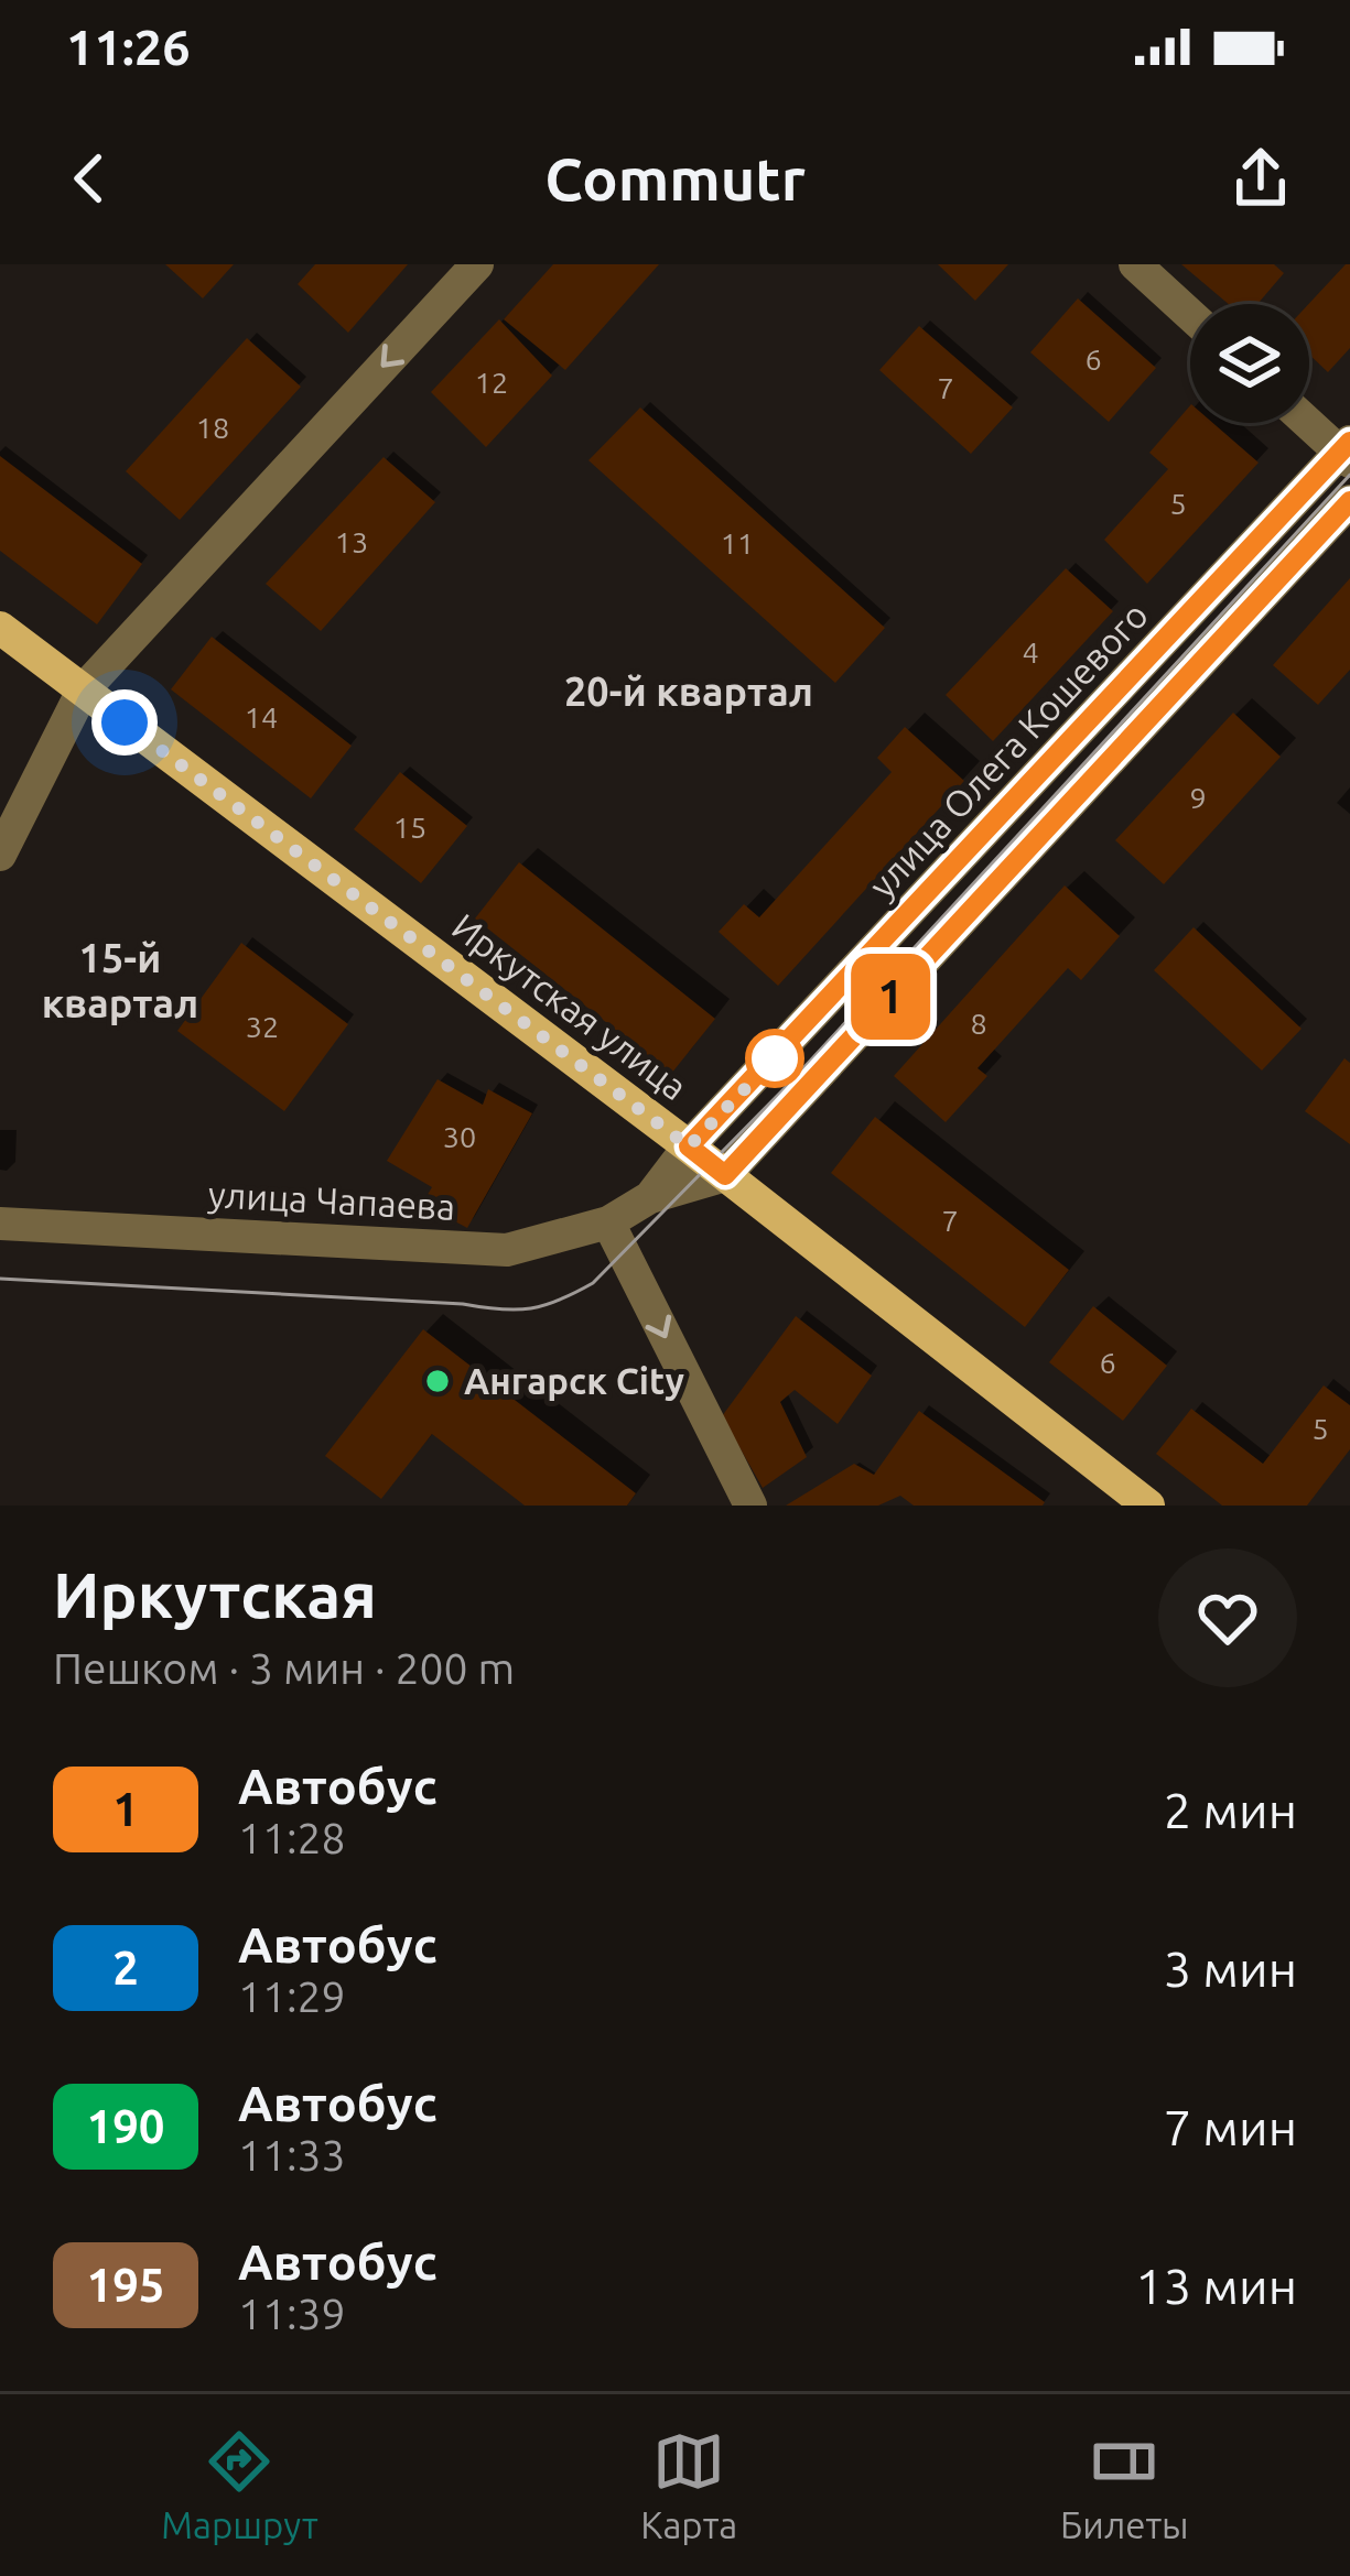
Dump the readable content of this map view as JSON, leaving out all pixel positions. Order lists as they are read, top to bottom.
{
  "streets": {
    "main road": ["Иркутская улица"],
    "street": ["улица Олега Кошевого", "улица Чапаева"]
  },
  "crossings": [
    ["улица Олега Кошевого", "Иркутская улица"],
    ["улица Олега Кошевого", "улица Чапаева"]
  ],
  "districts": ["20-й квартал", "15-й квартал"],
  "places": ["Ангарск City"],
  "lines": ["bus line 1"],
  "house_numbers": [
    "6",
    "12",
    "7",
    "18",
    "5",
    "13",
    "11",
    "4",
    "14",
    "9",
    "15",
    "8",
    "32",
    "30",
    "7",
    "6",
    "5"
  ],
  "page": {
    "status": "11:26",
    "header": "Commutr",
    "on_map": "1",
    "heading": ["Иркутская", "Пешком · 3 мин · 200 m"],
    "list": [
      {
        "mark": "1",
        "name": "Автобус",
        "note": "11:28",
        "value": "2 мин"
      },
      {
        "mark": "2",
        "name": "Автобус",
        "note": "11:29",
        "value": "3 мин"
      },
      {
        "mark": "190",
        "name": "Автобус",
        "note": "11:33",
        "value": "7 мин"
      },
      {
        "mark": "195",
        "name": "Автобус",
        "note": "11:39",
        "value": "13 мин"
      }
    ],
    "tabs": ["Маршрут", "Карта", "Билеты"]
  }
}
